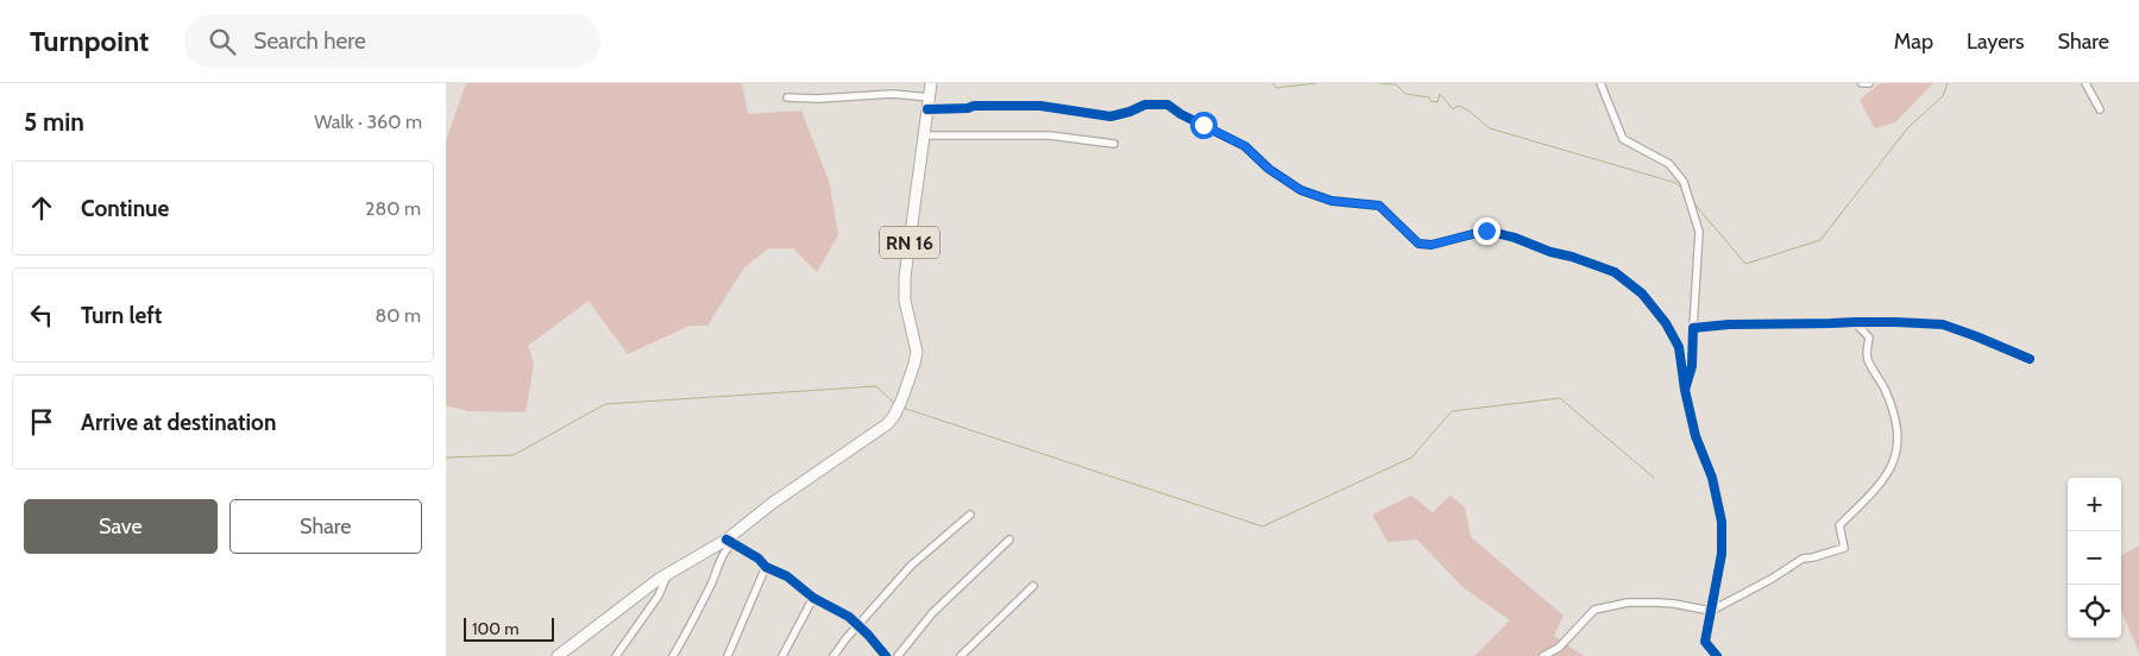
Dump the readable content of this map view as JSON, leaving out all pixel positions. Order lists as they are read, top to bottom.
{
  "streets": {
    "main road": ["RN 16"]
  },
  "scale_bar": "100 m",
  "page": {
    "header": "Turnpoint",
    "search": "Search here",
    "nav": ["Map", "Layers", "Share"],
    "heading": ["5 min", "Walk · 360 m"],
    "list": [
      ["Continue", "280 m"],
      ["Turn left", "80 m"],
      "Arrive at destination"
    ],
    "map_buttons": ["+", "−"],
    "buttons": ["Save", "Share"],
    "scale": "100 m"
  }
}
